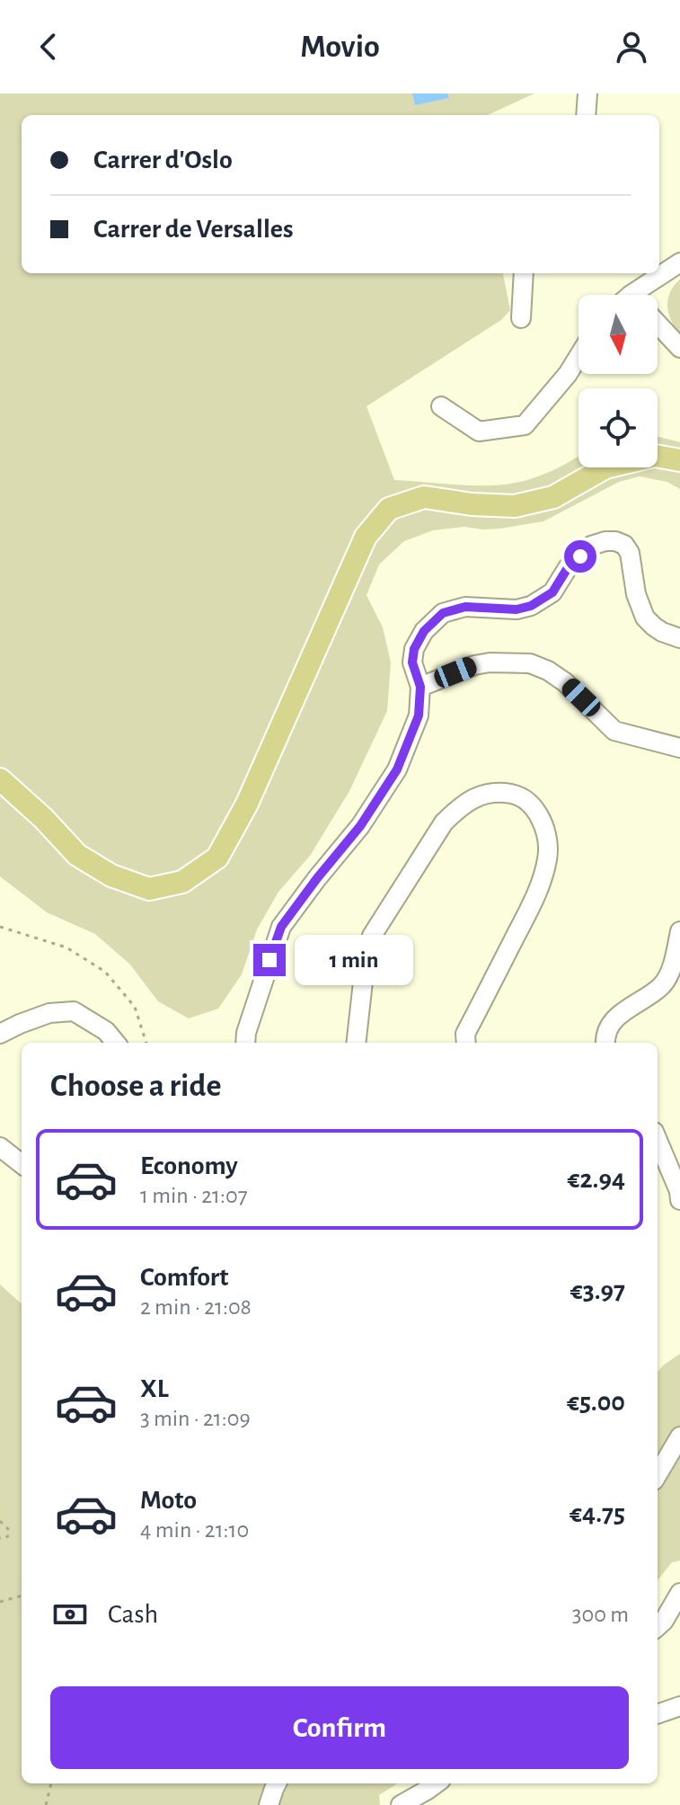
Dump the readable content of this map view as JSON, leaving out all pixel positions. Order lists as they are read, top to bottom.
{
  "north": "bottom",
  "page": {
    "header": "Movio",
    "banner": ["Carrer d'Oslo", "Carrer de Versalles"],
    "bubble": "1 min",
    "heading": "Choose a ride",
    "list": [
      {
        "name": "Economy",
        "note": "1 min · 21:07",
        "value": "€2.94"
      },
      {
        "name": "Comfort",
        "note": "2 min · 21:08",
        "value": "€3.97"
      },
      {
        "name": "XL",
        "note": "3 min · 21:09",
        "value": "€5.00"
      },
      {
        "name": "Moto",
        "note": "4 min · 21:10",
        "value": "€4.75"
      }
    ],
    "pay": ["Cash", "300 m"],
    "buttons": "Confirm"
  }
}
